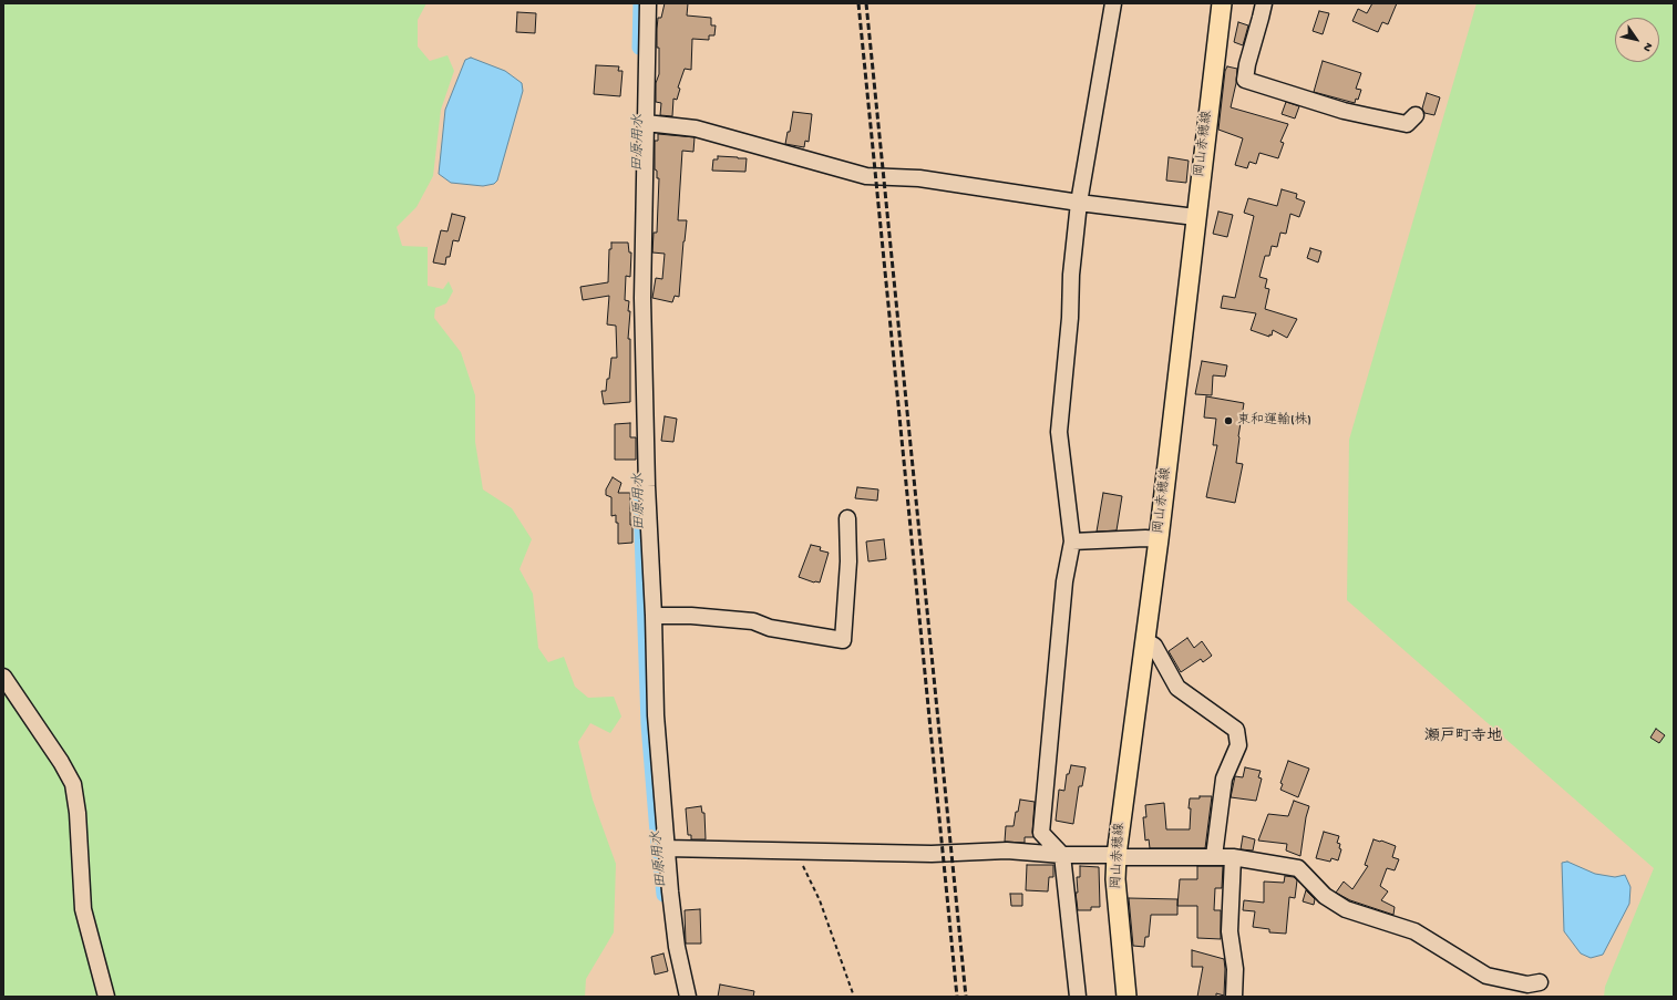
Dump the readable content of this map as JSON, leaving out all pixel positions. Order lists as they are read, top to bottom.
{
  "streets": {
    "main road": ["岡山赤穂線"]
  },
  "districts": ["瀬戸町寺地"],
  "water": ["田原用水"],
  "places": ["東和運輸(株)"],
  "north": "bottom right"
}
